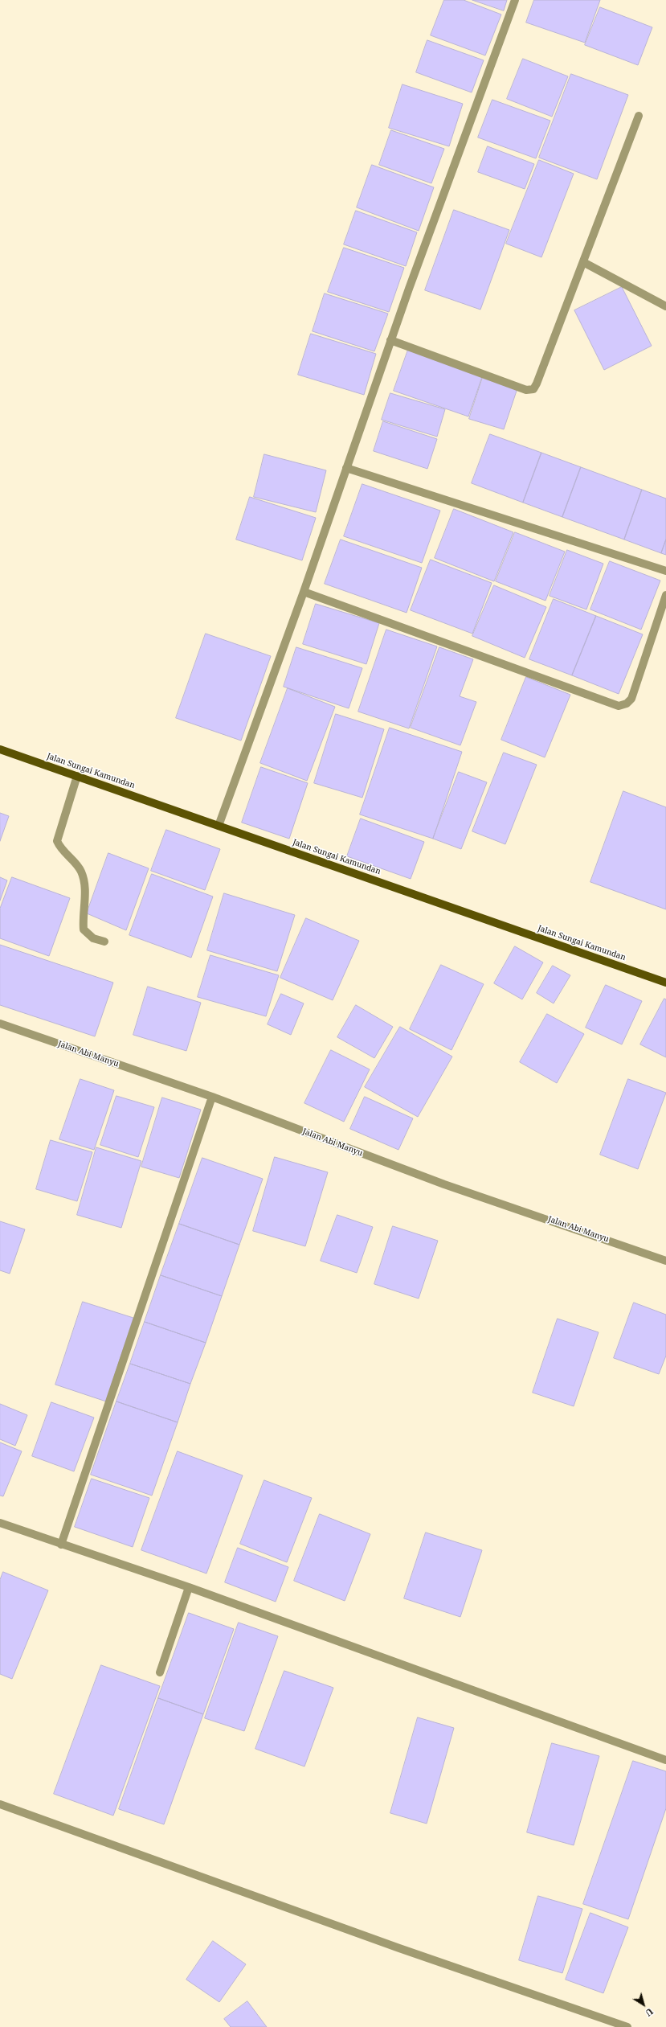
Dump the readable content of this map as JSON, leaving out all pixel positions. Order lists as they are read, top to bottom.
{
  "streets": {
    "main road": ["Jalan Sungai Kamundan"],
    "street": ["Jalan Abi Manyu"]
  },
  "north": "bottom right"
}
